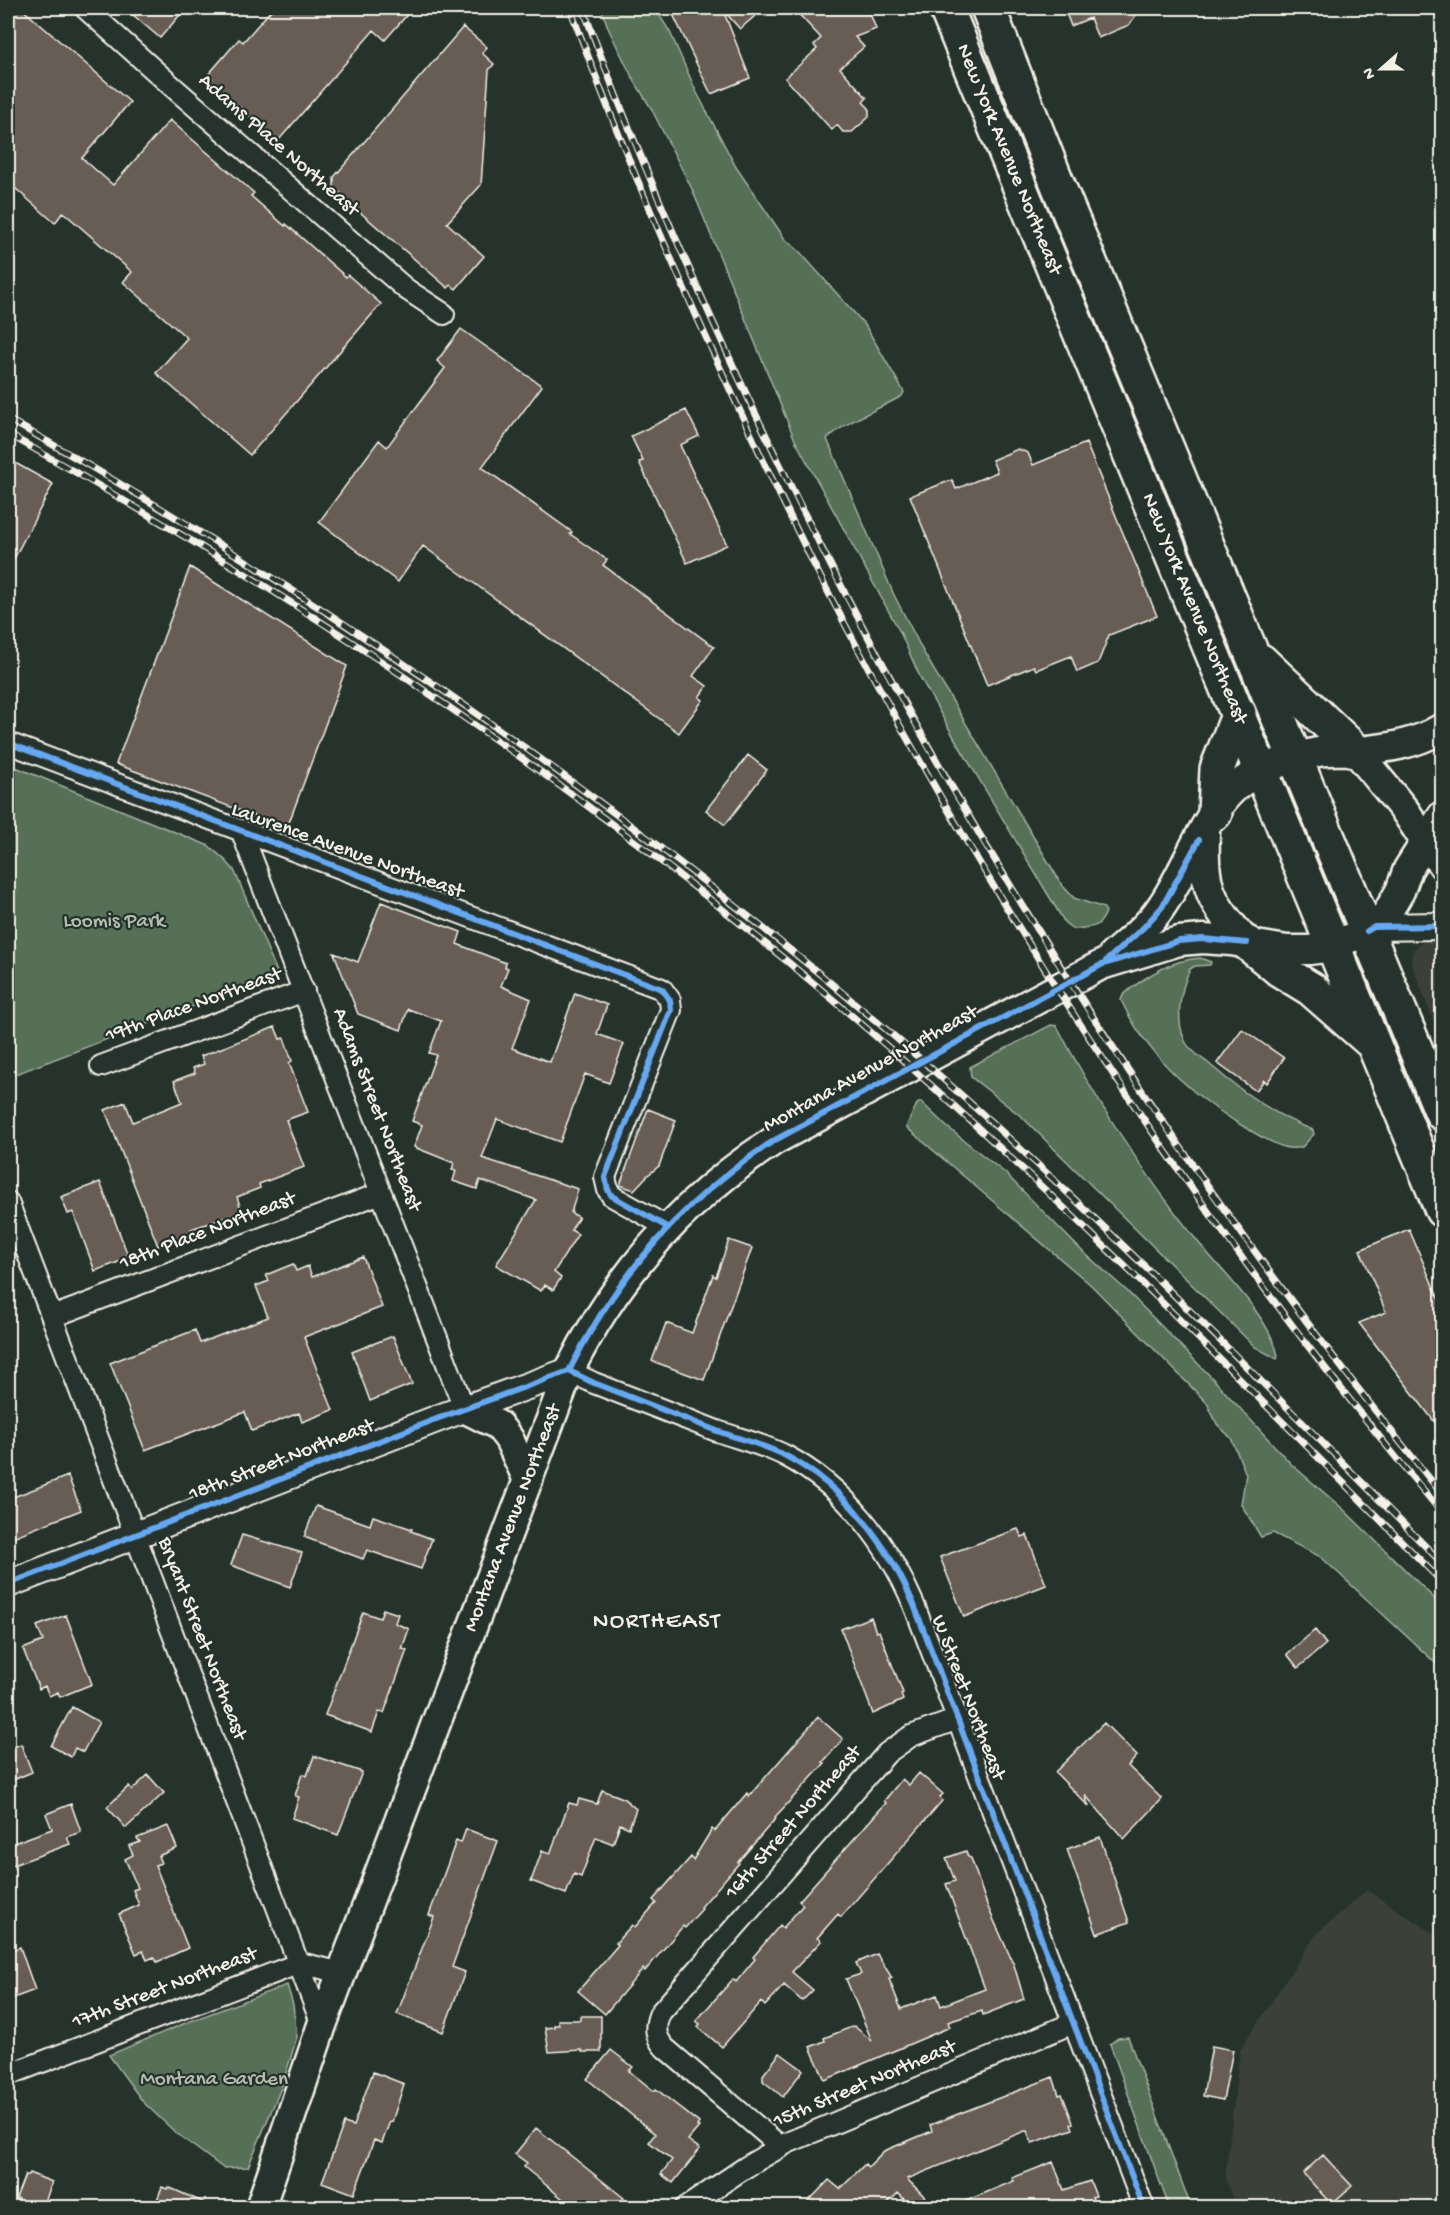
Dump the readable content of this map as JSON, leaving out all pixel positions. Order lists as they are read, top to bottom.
{
  "streets": {
    "highway": ["New York Avenue Northeast"],
    "main road": ["Montana Avenue Northeast"],
    "street": [
      "Adams Place Northeast",
      "Lawrence Avenue Northeast",
      "19th Place Northeast",
      "Adams Street Northeast",
      "18th Place Northeast",
      "18th Street Northeast",
      "Bryant Street Northeast",
      "W Street Northeast",
      "16th Street Northeast",
      "17th Street Northeast",
      "15th Street Northeast"
    ]
  },
  "crossings": [
    ["New York Avenue Northeast", "Montana Avenue Northeast"],
    ["Lawrence Avenue Northeast", "Montana Avenue Northeast"],
    ["Lawrence Avenue Northeast", "Adams Street Northeast"],
    ["19th Place Northeast", "Adams Street Northeast"],
    ["Montana Avenue Northeast", "18th Street Northeast"],
    ["Montana Avenue Northeast", "Bryant Street Northeast"],
    ["Montana Avenue Northeast", "W Street Northeast"],
    ["Adams Street Northeast", "18th Place Northeast"],
    ["Adams Street Northeast", "18th Street Northeast"],
    ["18th Place Northeast", "Bryant Street Northeast"],
    ["18th Street Northeast", "Bryant Street Northeast"],
    ["18th Street Northeast", "W Street Northeast"],
    ["Bryant Street Northeast", "17th Street Northeast"],
    ["W Street Northeast", "16th Street Northeast"],
    ["W Street Northeast", "15th Street Northeast"],
    ["16th Street Northeast", "15th Street Northeast"]
  ],
  "districts": ["NORTHEAST"],
  "parks": ["Loomis Park", "Montana Garden"],
  "north": "left"
}
